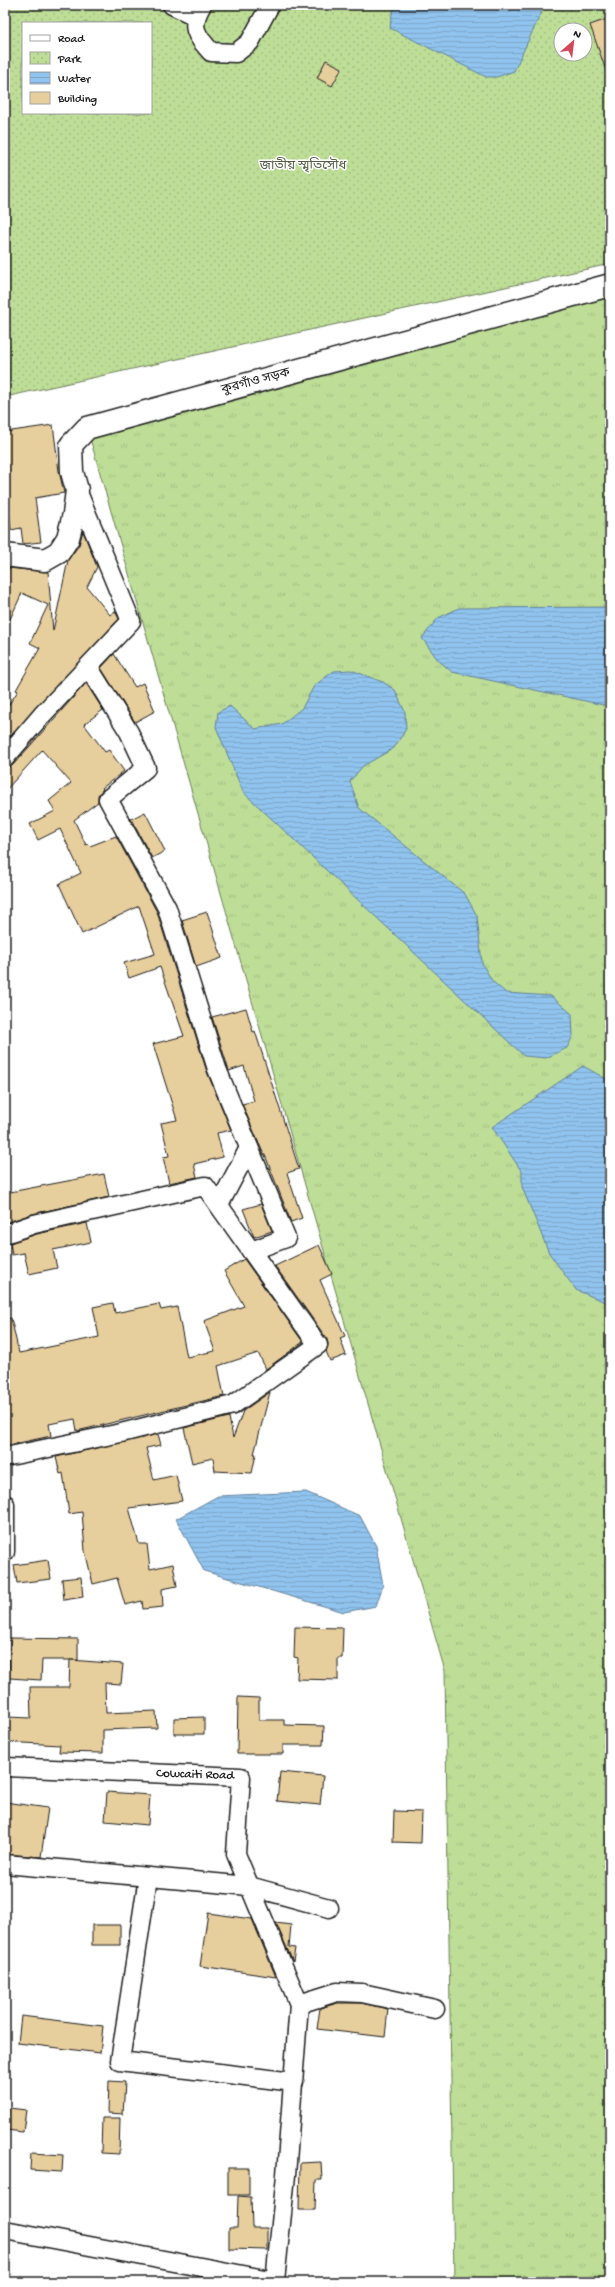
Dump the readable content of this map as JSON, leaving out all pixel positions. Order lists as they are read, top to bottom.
{
  "streets": {
    "street": ["কুরগাঁও সড়ক", "Cowcaiti Road"]
  },
  "parks": ["জাতীয় স্মৃতিসৌধ"],
  "legend": [
    "Road",
    "Park",
    "Water",
    "Building"
  ],
  "north": "top right"
}
